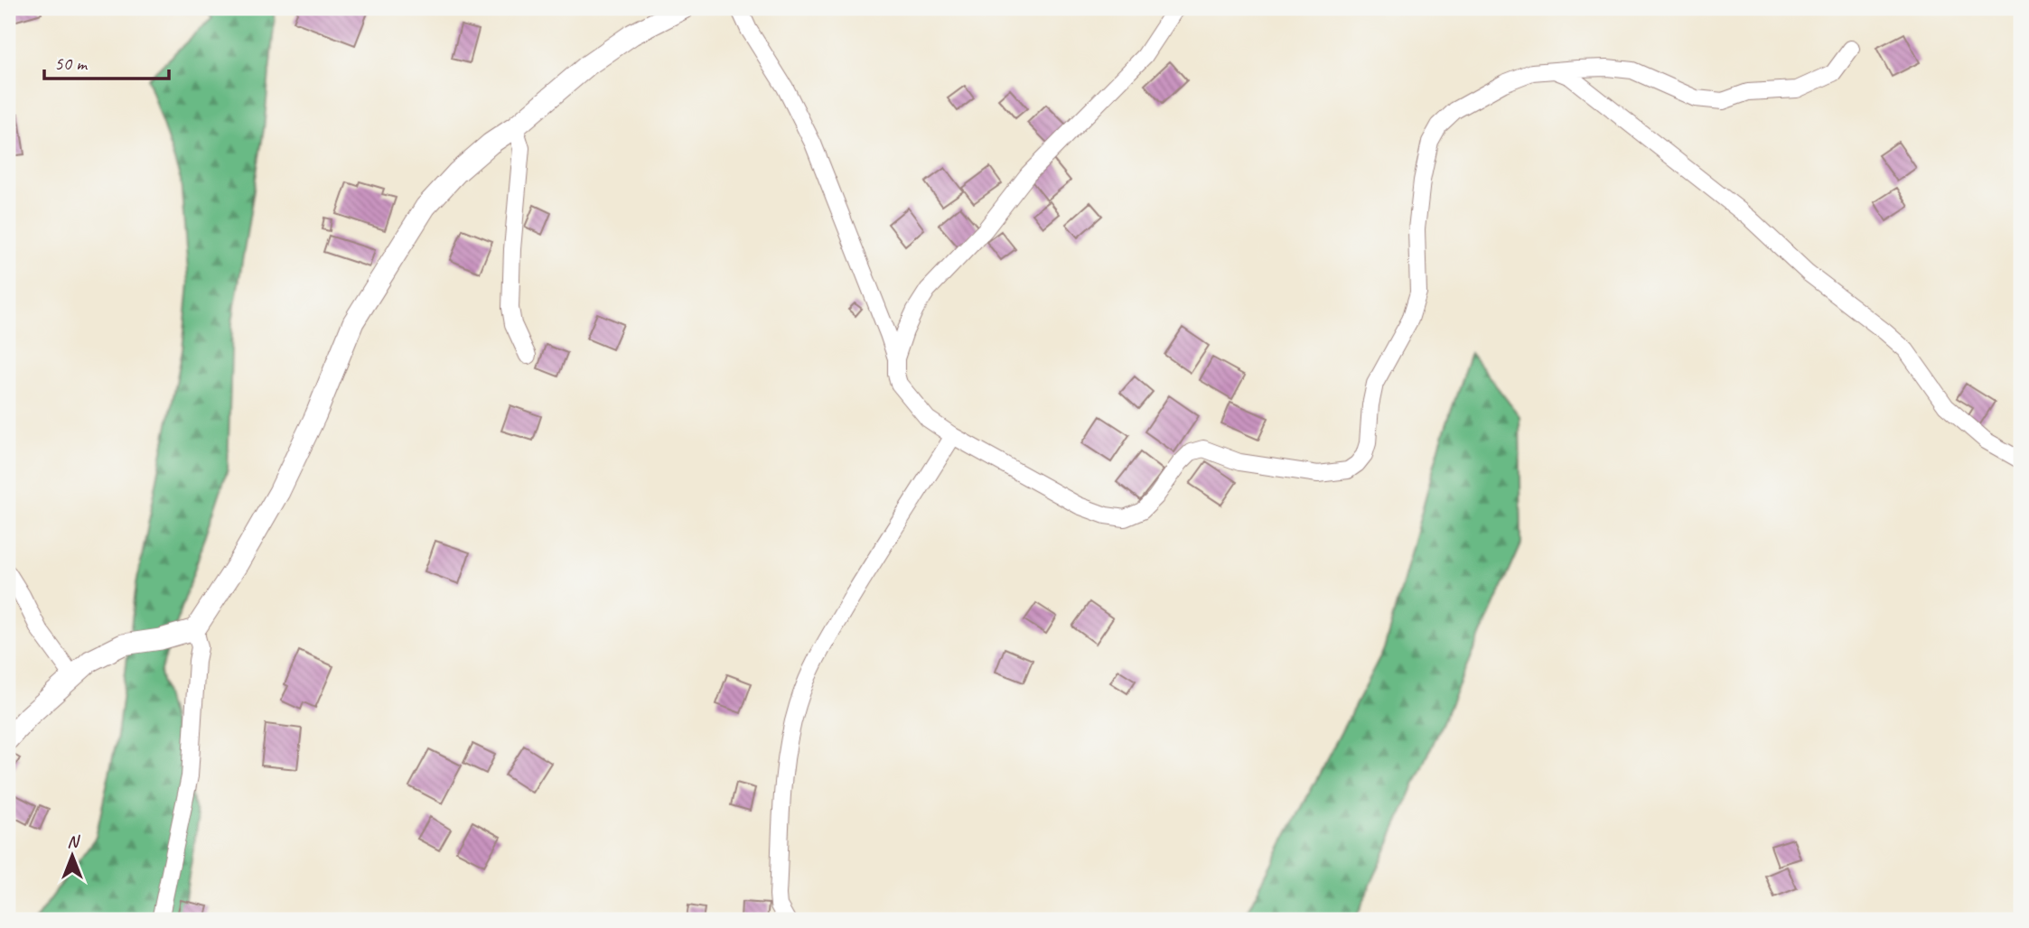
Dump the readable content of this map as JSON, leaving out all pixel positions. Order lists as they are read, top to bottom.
{
  "scale_bar": "50 m",
  "north": "top"
}
